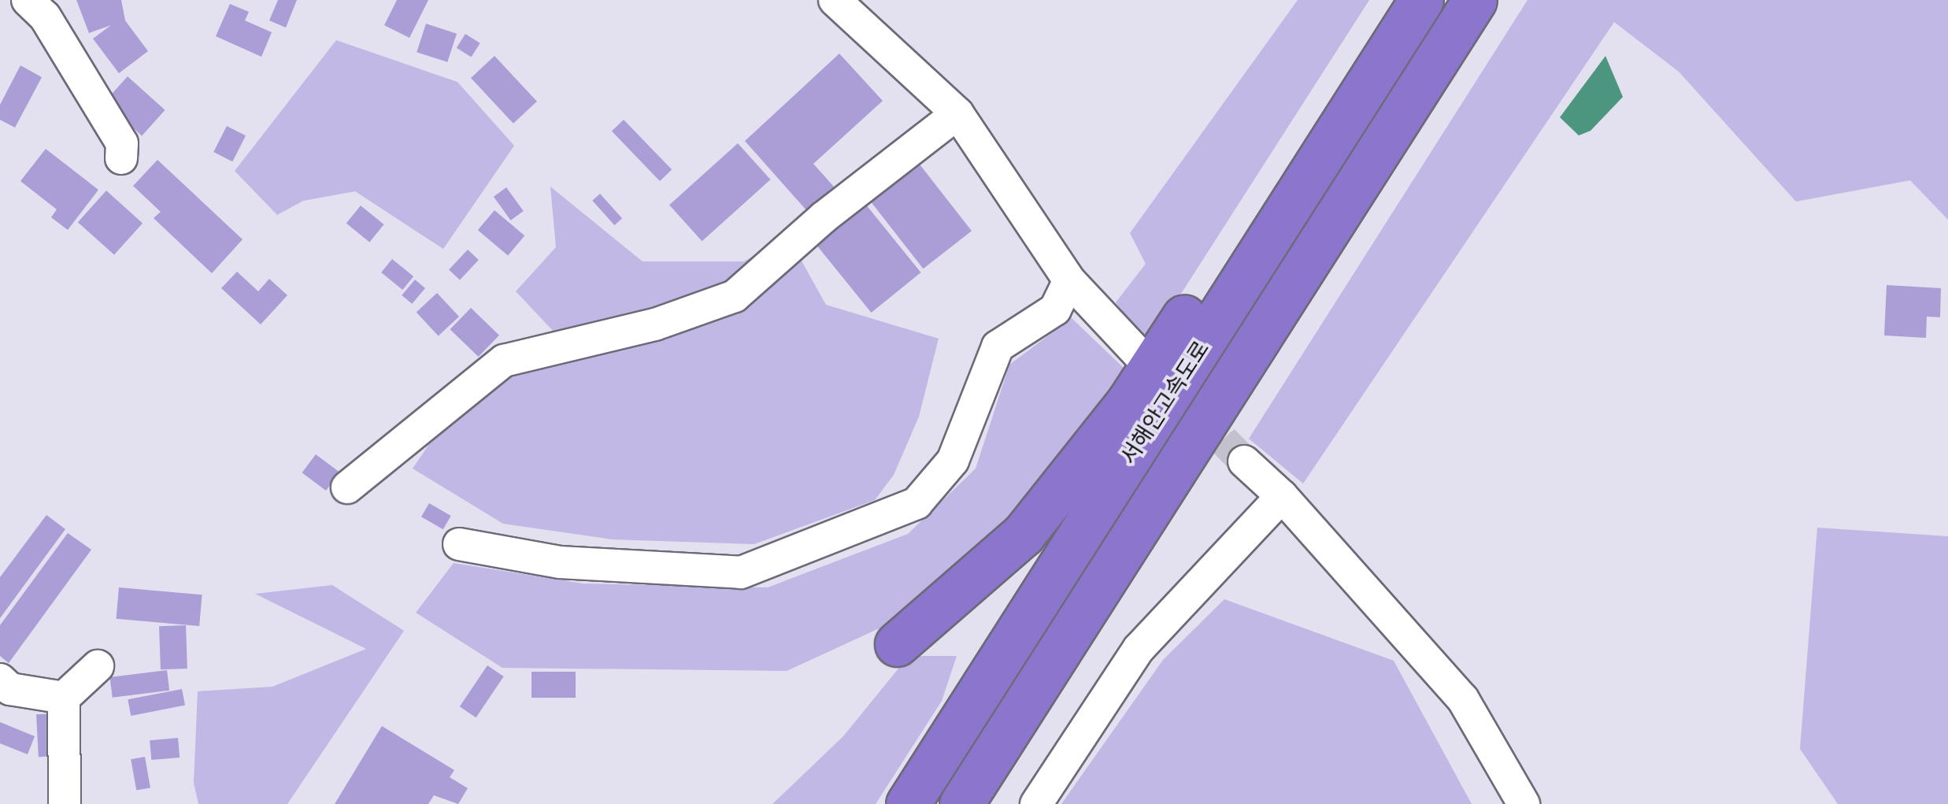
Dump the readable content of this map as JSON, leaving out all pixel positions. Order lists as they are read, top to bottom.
{
  "streets": {
    "highway": ["서해안고속도로"]
  }
}
